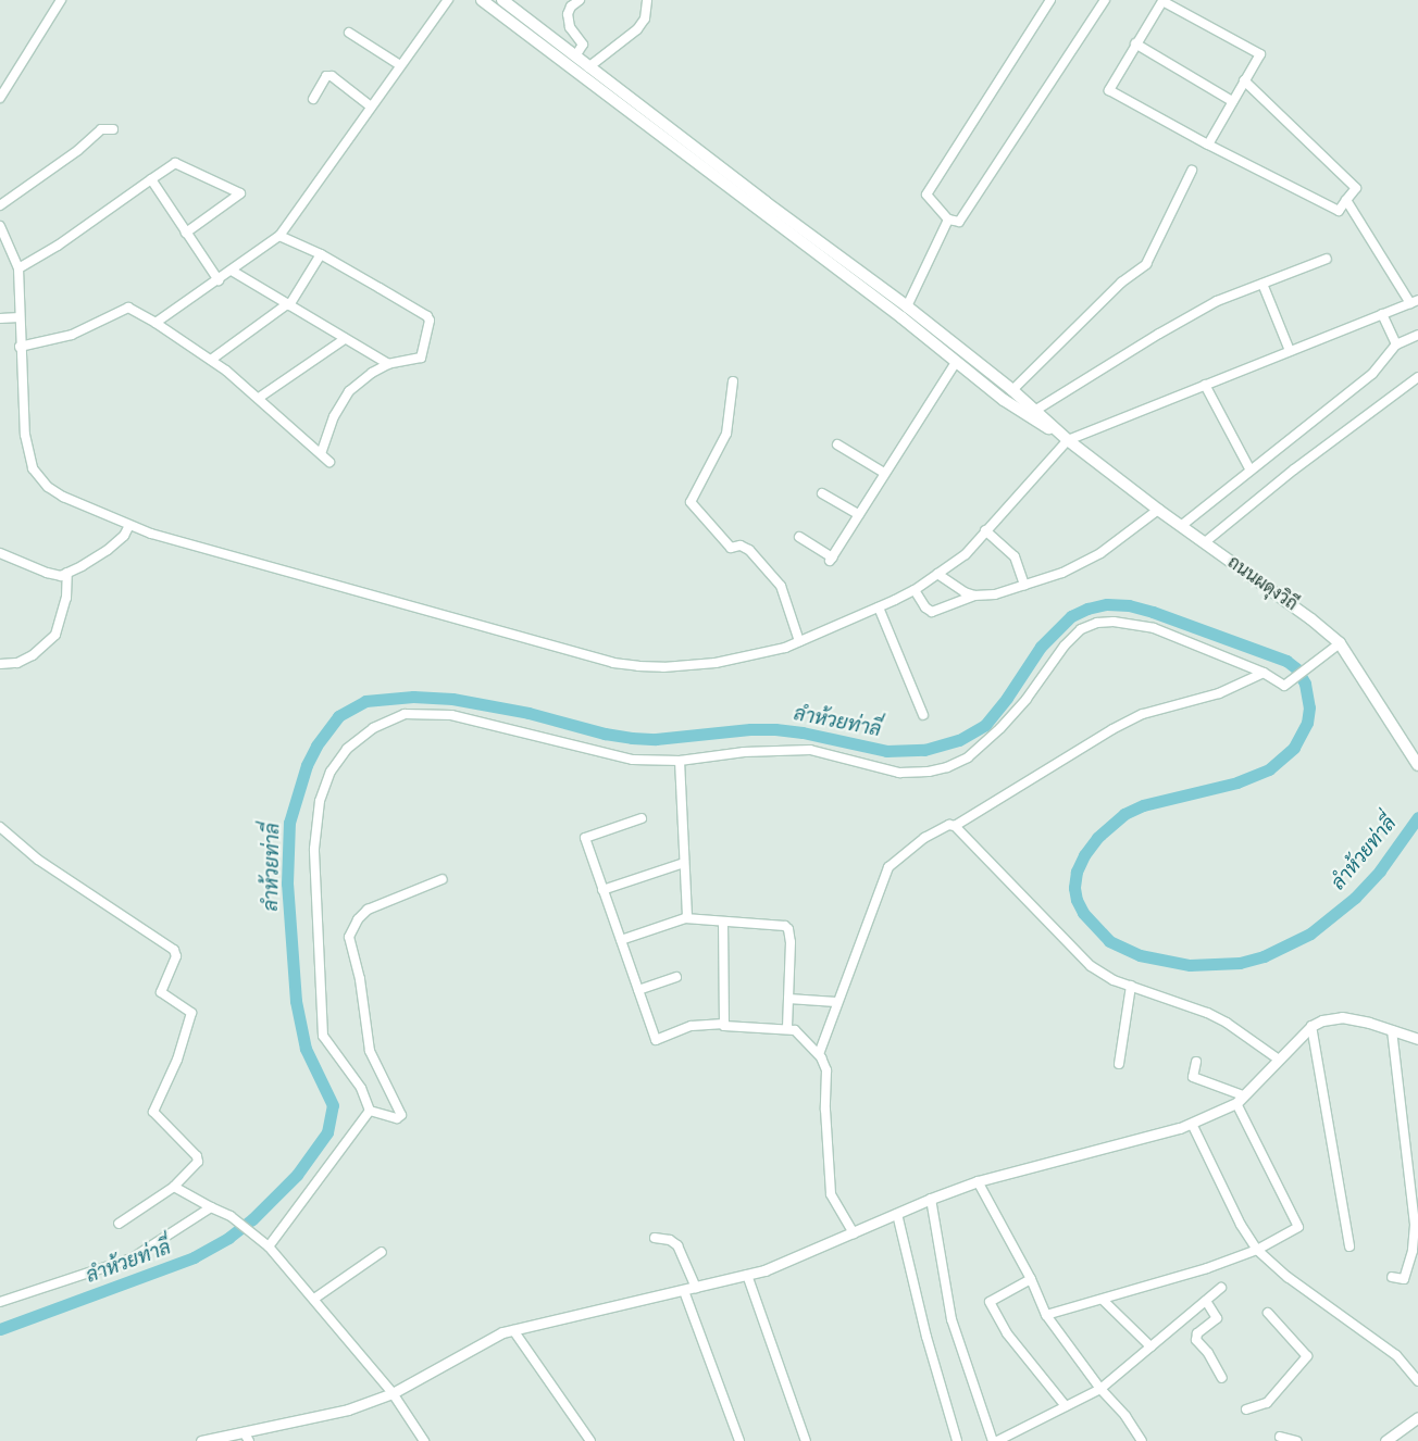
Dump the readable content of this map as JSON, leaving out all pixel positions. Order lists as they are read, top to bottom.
{
  "streets": {
    "main road": ["ถนนผดุงวิถี"]
  },
  "water": ["ลำห้วยท่าลี่"]
}
